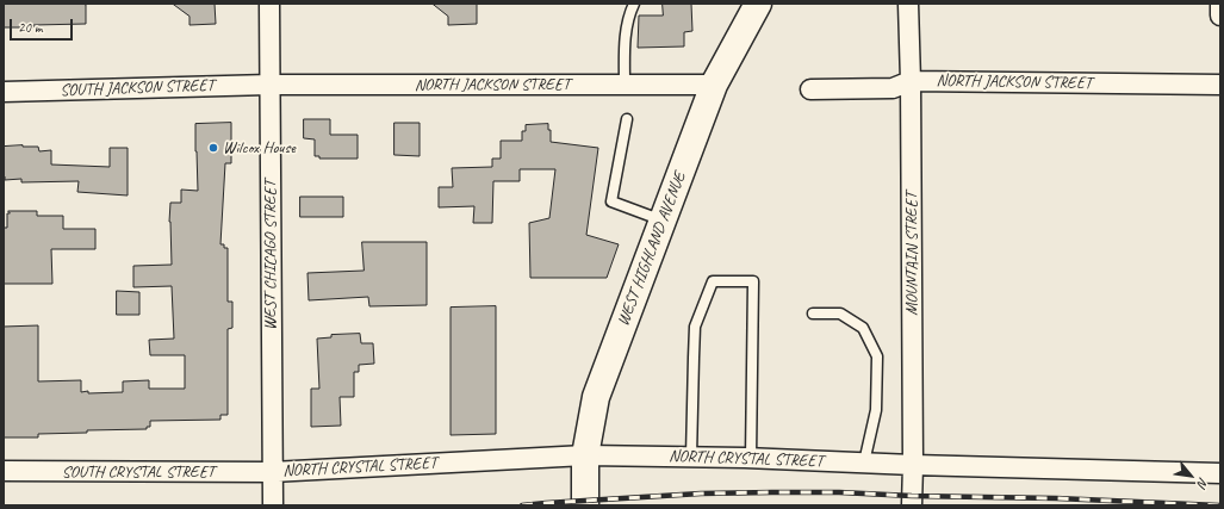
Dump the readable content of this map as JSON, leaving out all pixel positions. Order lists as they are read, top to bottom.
{
  "streets": {
    "main road": ["WEST HIGHLAND AVENUE"],
    "street": [
      "NORTH JACKSON STREET",
      "SOUTH JACKSON STREET",
      "MOUNTAIN STREET",
      "WEST CHICAGO STREET",
      "NORTH CRYSTAL STREET",
      "SOUTH CRYSTAL STREET"
    ]
  },
  "crossings": [
    ["NORTH JACKSON STREET", "SOUTH JACKSON STREET"],
    ["NORTH JACKSON STREET", "WEST HIGHLAND AVENUE"],
    ["NORTH JACKSON STREET", "MOUNTAIN STREET"],
    ["NORTH JACKSON STREET", "WEST CHICAGO STREET"],
    ["SOUTH JACKSON STREET", "WEST CHICAGO STREET"],
    ["WEST HIGHLAND AVENUE", "NORTH CRYSTAL STREET"],
    ["MOUNTAIN STREET", "NORTH CRYSTAL STREET"],
    ["WEST CHICAGO STREET", "NORTH CRYSTAL STREET"],
    ["WEST CHICAGO STREET", "SOUTH CRYSTAL STREET"],
    ["NORTH CRYSTAL STREET", "SOUTH CRYSTAL STREET"]
  ],
  "places": ["Wilcox House"],
  "scale_bar": "20 m",
  "north": "bottom right"
}
